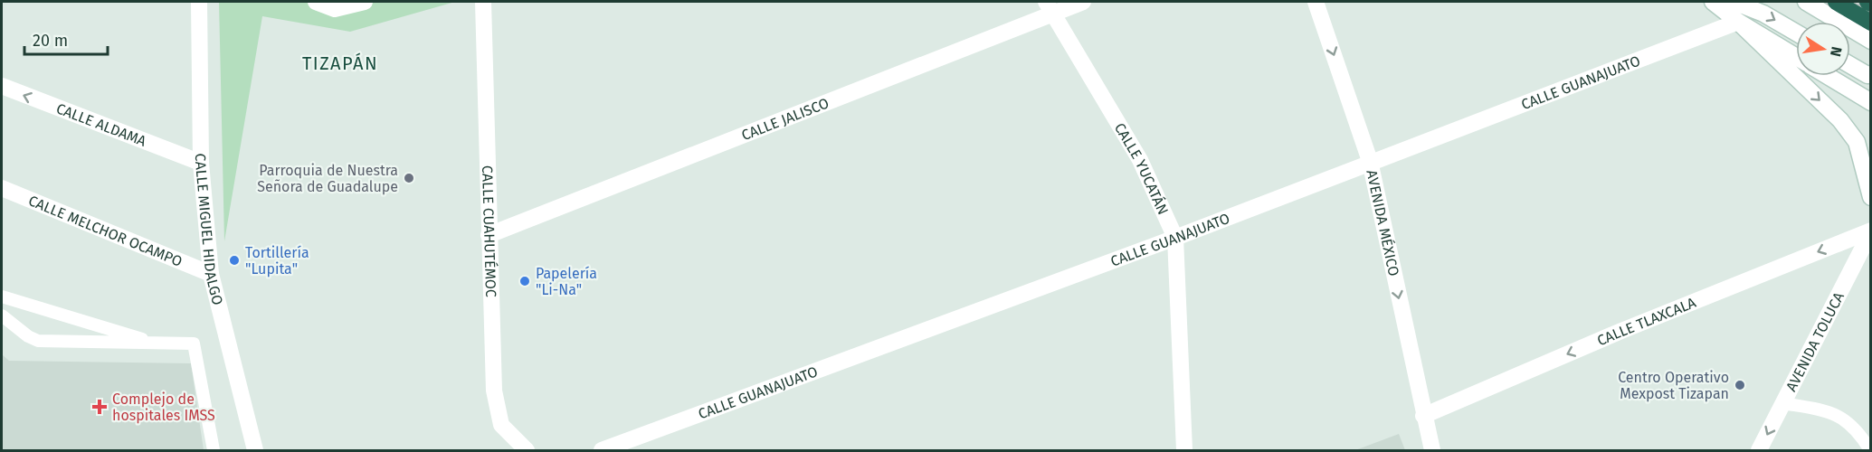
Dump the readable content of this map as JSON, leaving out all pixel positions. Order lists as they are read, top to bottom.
{
  "streets": {
    "street": [
      "CALLE GUANAJUATO",
      "CALLE JALISCO",
      "CALLE ALDAMA",
      "CALLE YUCATÁN",
      "AVENIDA MÉXICO",
      "CALLE MIGUEL HIDALGO",
      "CALLE MELCHOR OCAMPO",
      "CALLE CUAHUTÉMOC",
      "CALLE TLAXCALA",
      "AVENIDA TOLUCA"
    ]
  },
  "crossings": [
    ["CALLE GUANAJUATO", "CALLE YUCATÁN"],
    ["CALLE GUANAJUATO", "AVENIDA MÉXICO"],
    ["CALLE JALISCO", "CALLE YUCATÁN"],
    ["CALLE JALISCO", "CALLE CUAHUTÉMOC"],
    ["CALLE ALDAMA", "CALLE MIGUEL HIDALGO"],
    ["AVENIDA MÉXICO", "CALLE TLAXCALA"],
    ["CALLE MIGUEL HIDALGO", "CALLE MELCHOR OCAMPO"],
    ["CALLE TLAXCALA", "AVENIDA TOLUCA"]
  ],
  "one_way": ["CALLE ALDAMA", "AVENIDA MÉXICO", "CALLE TLAXCALA"],
  "districts": ["TIZAPÁN"],
  "places": {
    "other": [
      "Parroquia de Nuestra Señora de Guadalupe",
      "Tortillería \"Lupita\"",
      "Papelería \"Li-Na\"",
      "Centro Operativo Mexpost Tizapan"
    ],
    "health": ["Complejo de hospitales IMSS"]
  },
  "scale_bar": "20 m",
  "north": "right"
}
